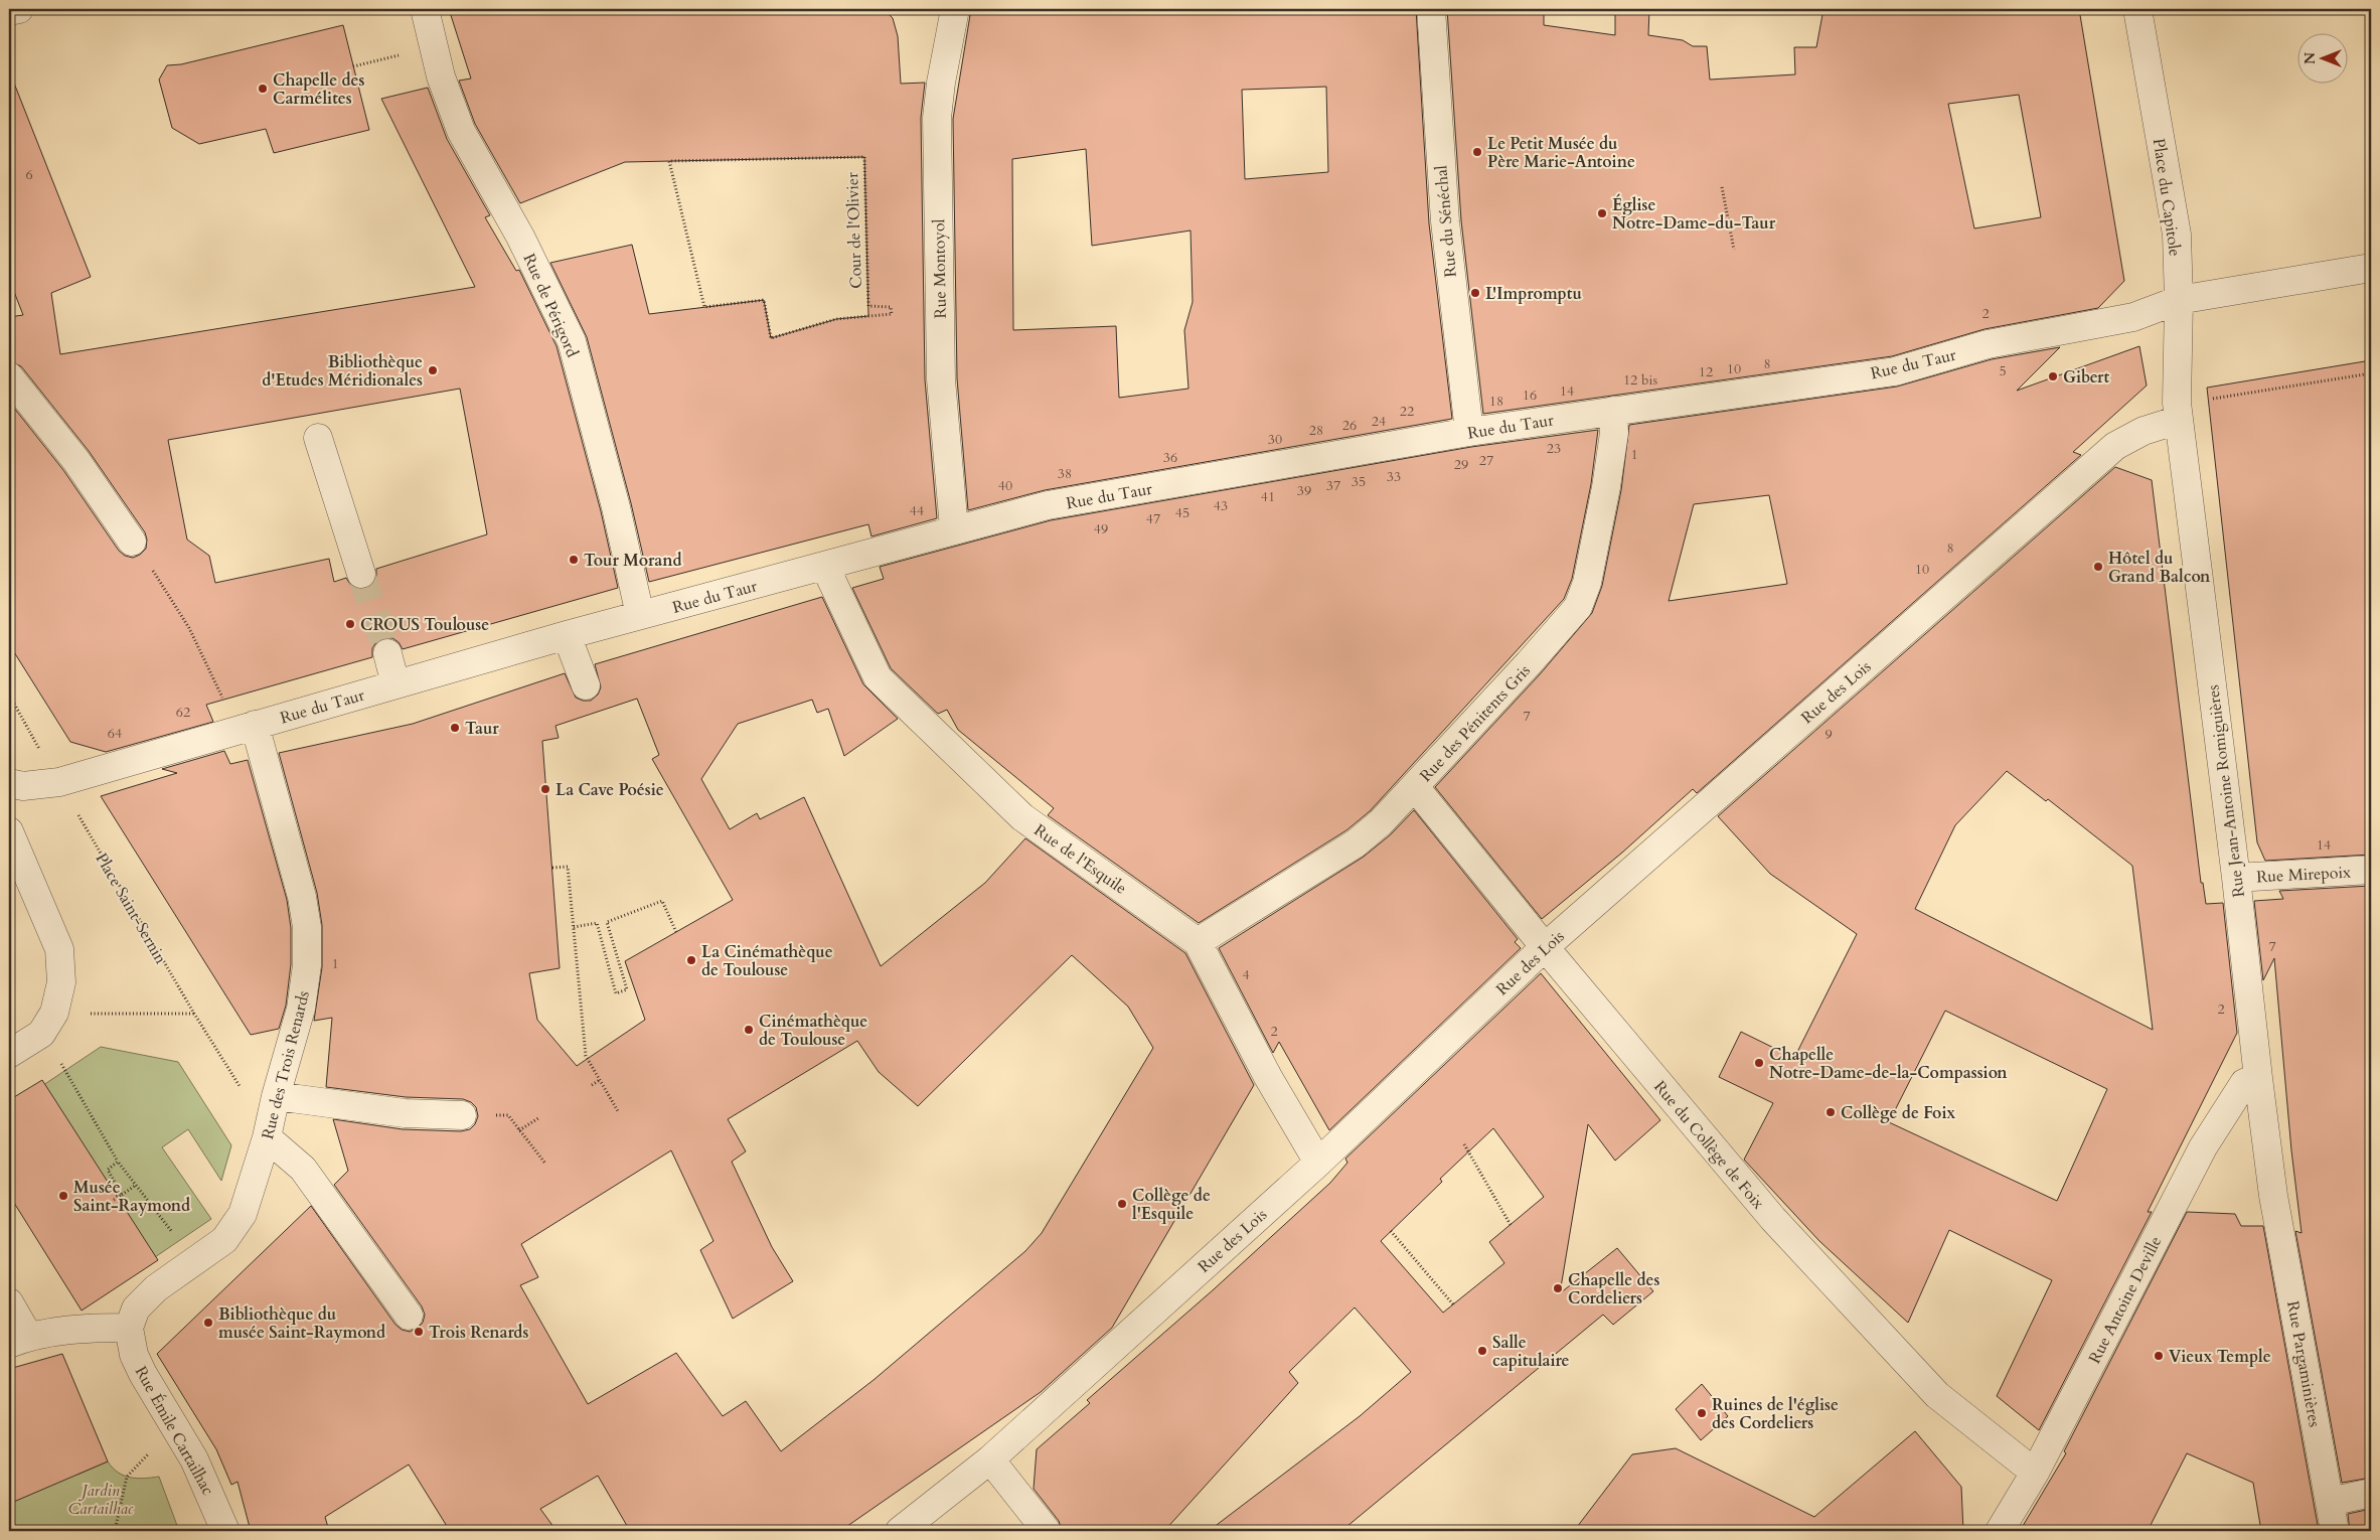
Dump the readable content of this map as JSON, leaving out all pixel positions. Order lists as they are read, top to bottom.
{
  "streets": {
    "street": [
      "Place du Capitole",
      "Rue du Sénéchal",
      "Rue Montoyol",
      "Rue de Périgord",
      "Rue du Taur",
      "Rue des Lois",
      "Rue des Pénitents Gris",
      "Rue Jean-Antoine Romiguières",
      "Rue de l'Esquile",
      "Rue Mirepoix",
      "Rue des Trois Renards",
      "Rue du Collège de Foix",
      "Rue Antoine Deville",
      "Rue Pargaminières",
      "Rue Émile Cartailhac"
    ],
    "path": ["Cour de l'Olivier", "Place Saint-Sernin"]
  },
  "crossings": [
    ["Place du Capitole", "Rue du Taur"],
    ["Place du Capitole", "Rue Jean-Antoine Romiguières"],
    ["Rue du Sénéchal", "Rue du Taur"],
    ["Rue Montoyol", "Rue du Taur"],
    ["Rue de Périgord", "Rue du Taur"],
    ["Rue du Taur", "Rue des Pénitents Gris"],
    ["Rue du Taur", "Rue de l'Esquile"],
    ["Rue du Taur", "Place Saint-Sernin"],
    ["Rue du Taur", "Rue des Trois Renards"],
    ["Rue des Lois", "Rue Jean-Antoine Romiguières"],
    ["Rue des Lois", "Rue de l'Esquile"],
    ["Rue des Lois", "Rue du Collège de Foix"],
    ["Rue des Pénitents Gris", "Rue de l'Esquile"],
    ["Rue des Pénitents Gris", "Rue du Collège de Foix"],
    ["Rue Jean-Antoine Romiguières", "Rue Mirepoix"],
    ["Rue Jean-Antoine Romiguières", "Rue Antoine Deville"],
    ["Rue Jean-Antoine Romiguières", "Rue Pargaminières"],
    ["Place Saint-Sernin", "Rue des Trois Renards"],
    ["Rue des Trois Renards", "Rue Émile Cartailhac"],
    ["Rue du Collège de Foix", "Rue Antoine Deville"]
  ],
  "parks": ["Jardin Cartailhac"],
  "places": [
    "Chapelle des Carmélites",
    "Le Petit Musée du Père Marie-Antoine",
    "Église Notre-Dame-du-Taur",
    "L'Impromptu",
    "Bibliothèque d'Etudes Méridionales",
    "Gibert",
    "Tour Morand",
    "Hôtel du Grand Balcon",
    "CROUS Toulouse",
    "Taur",
    "La Cave Poésie",
    "La Cinémathèque de Toulouse",
    "Cinémathèque de Toulouse",
    "Chapelle Notre-Dame-de-la-Compassion",
    "Collège de Foix",
    "Musée Saint-Raymond",
    "Collège de l'Esquile",
    "Chapelle des Cordeliers",
    "Bibliothèque du musée Saint-Raymond",
    "Trois Renards",
    "Salle capitulaire",
    "Vieux Temple",
    "Ruines de l'église des Cordeliers"
  ],
  "house_numbers": [
    "6",
    "2",
    "8",
    "10",
    "5",
    "12",
    "12 bis",
    "14",
    "16",
    "18",
    "22",
    "24",
    "26",
    "28",
    "30",
    "23",
    "1",
    "36",
    "27",
    "29",
    "38",
    "33",
    "35",
    "40",
    "37",
    "39",
    "41",
    "43",
    "44",
    "45",
    "47",
    "49",
    "8",
    "10",
    "62",
    "7",
    "64",
    "9",
    "14",
    "7",
    "1",
    "4",
    "2",
    "2"
  ],
  "north": "left"
}
